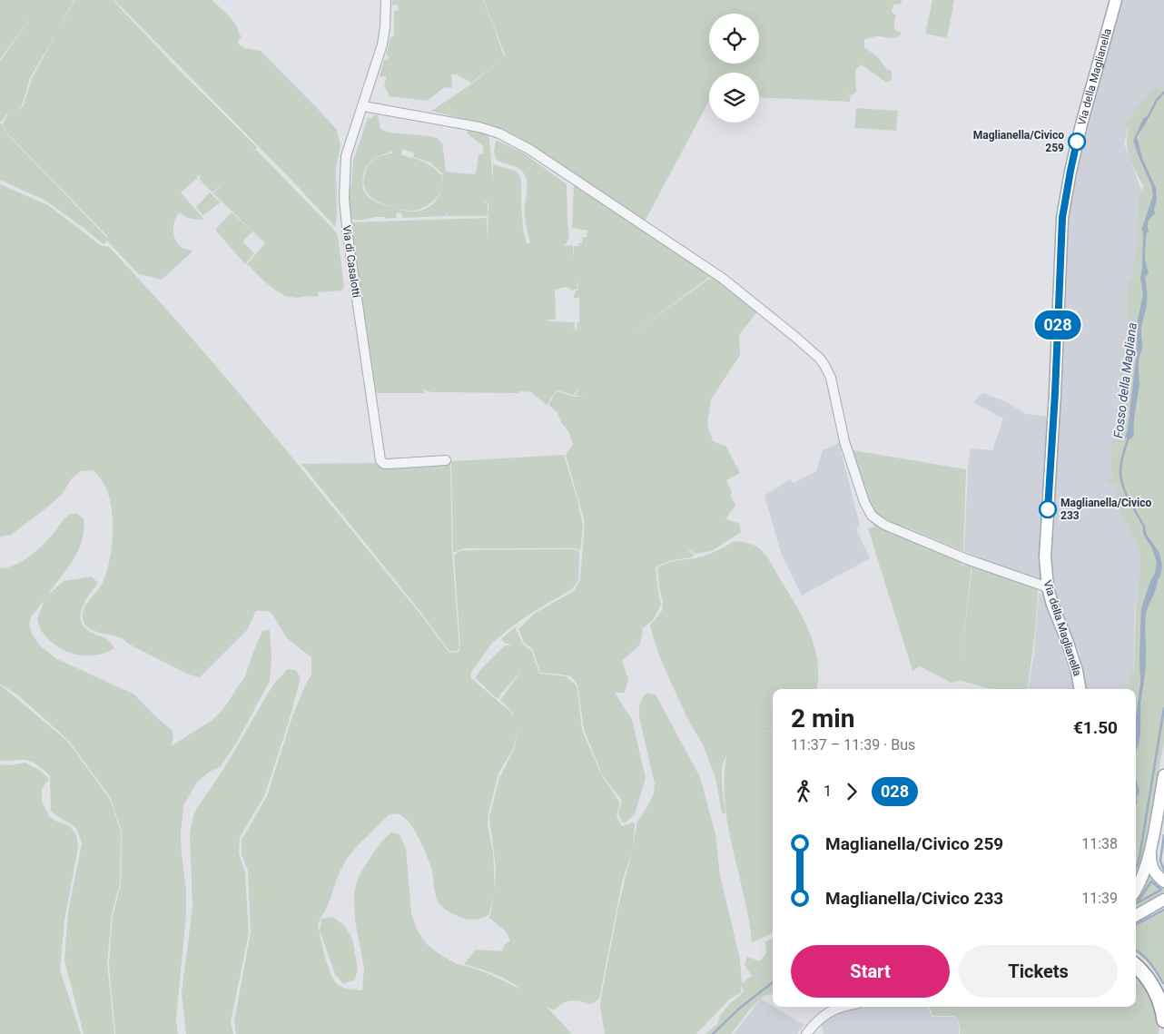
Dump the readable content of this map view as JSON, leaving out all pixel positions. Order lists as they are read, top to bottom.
{
  "streets": {
    "main road": ["Via della Maglianella"],
    "street": ["Via di Casalotti"]
  },
  "water": ["Fosso della Magliana"],
  "places": ["Maglianella/Civico 259", "Maglianella/Civico 233"],
  "lines": ["bus line 028"],
  "page": {
    "on_map": "028",
    "heading": ["2 min", "11:37 – 11:39 · Bus", "€1.50"],
    "legs": ["1", "028"],
    "list": [
      {
        "name": "Maglianella/Civico 259",
        "value": "11:38"
      },
      {
        "name": "Maglianella/Civico 233",
        "value": "11:39"
      }
    ],
    "buttons": ["Start", "Tickets"]
  }
}
